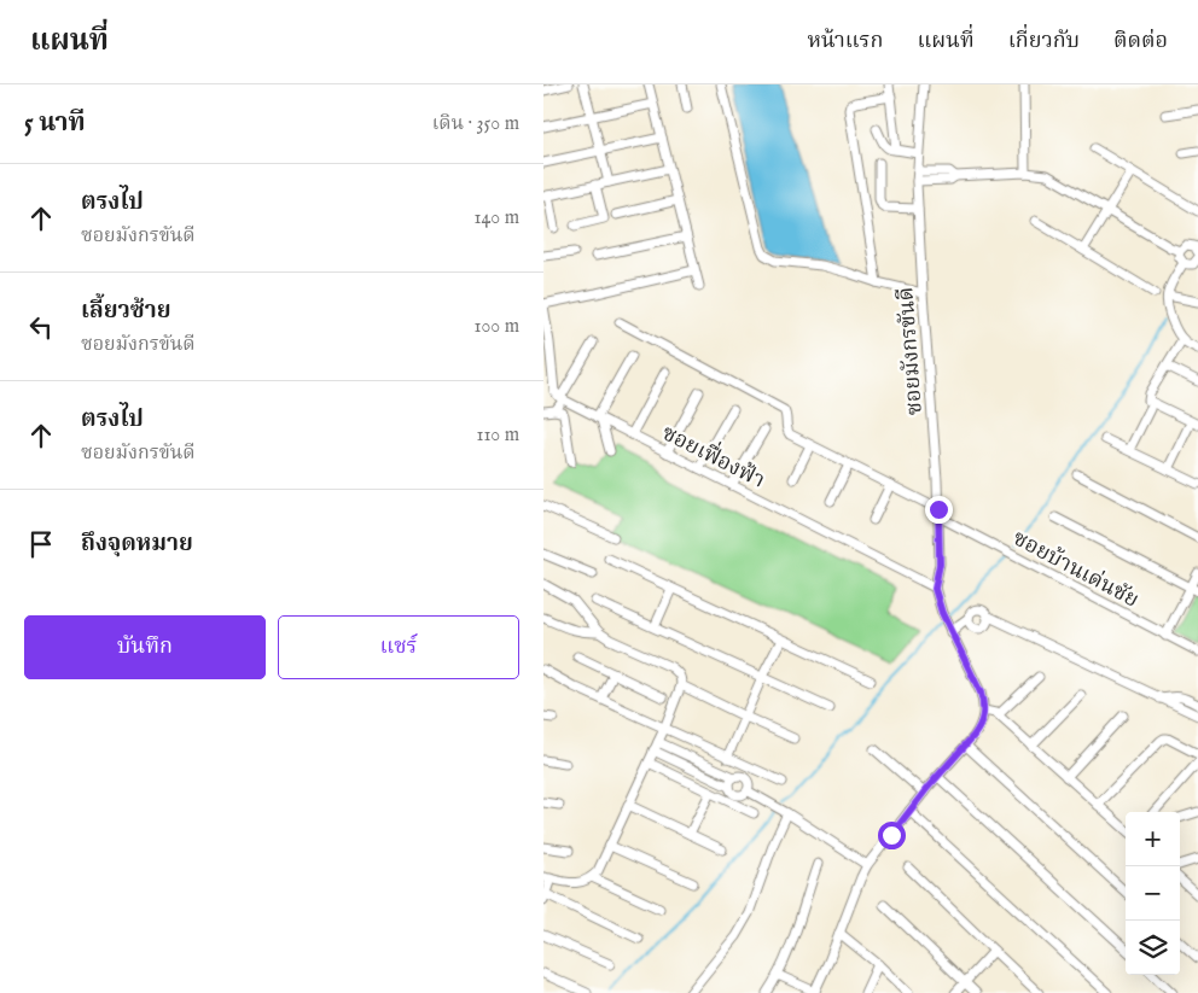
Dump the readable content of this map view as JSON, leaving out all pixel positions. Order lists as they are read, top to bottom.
{
  "streets": {
    "street": ["ซอยมังกรขันดี", "ซอยเฟื่องฟ้า", "ซอยบ้านเด่นชัย"]
  },
  "crossings": [
    ["ซอยมังกรขันดี", "ซอยเฟื่องฟ้า"],
    ["ซอยมังกรขันดี", "ซอยบ้านเด่นชัย"]
  ],
  "page": {
    "header": "แผนที่",
    "nav": [
      "หน้าแรก",
      "แผนที่",
      "เกี่ยวกับ",
      "ติดต่อ"
    ],
    "heading": ["5 นาที", "เดิน · 350 m"],
    "list": [
      ["ตรงไป", "ซอยมังกรขันดี", "140 m"],
      ["เลี้ยวซ้าย", "ซอยมังกรขันดี", "100 m"],
      ["ตรงไป", "ซอยมังกรขันดี", "110 m"],
      "ถึงจุดหมาย"
    ],
    "buttons": ["บันทึก", "แชร์"],
    "map_buttons": ["+", "−"]
  }
}
